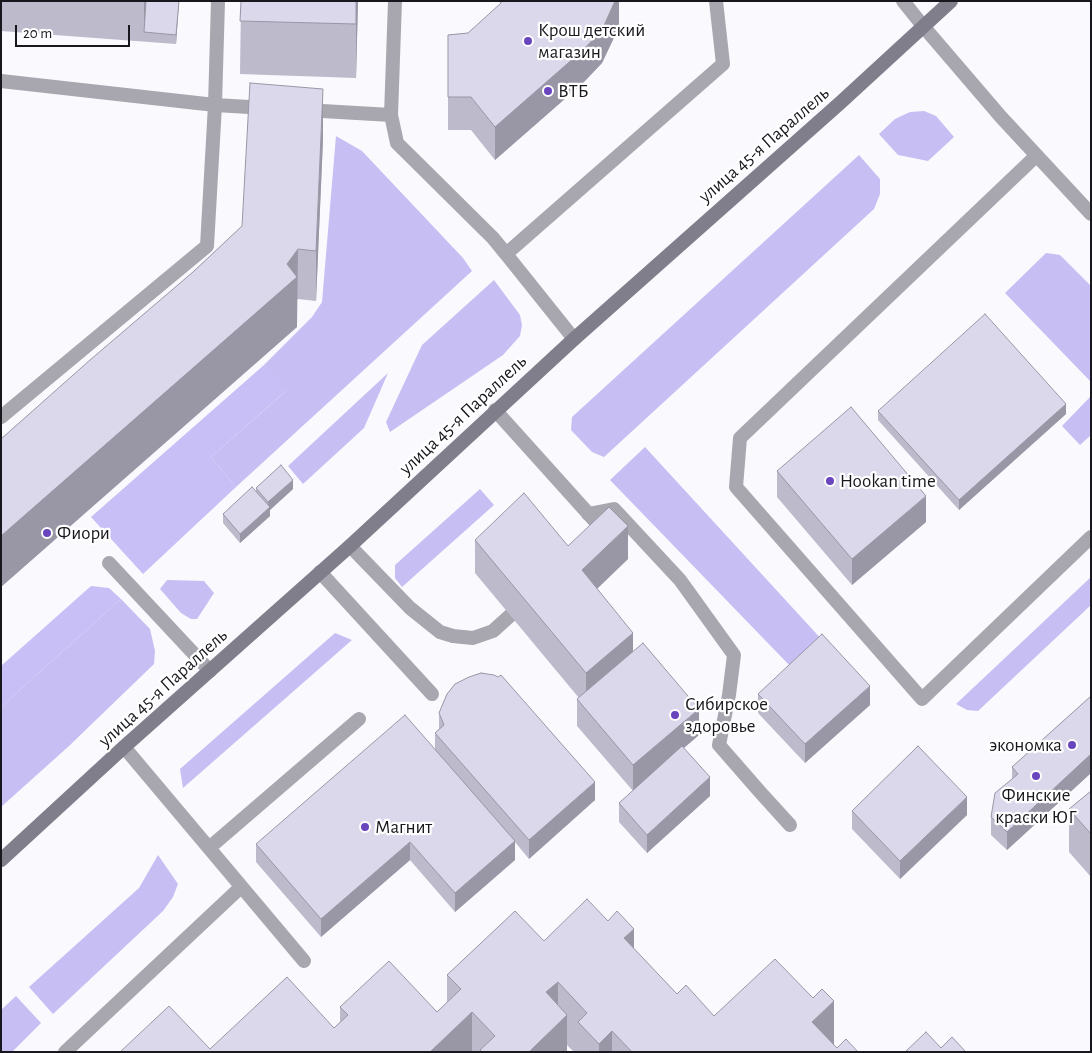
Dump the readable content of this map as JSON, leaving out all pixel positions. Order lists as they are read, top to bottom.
{
  "streets": {
    "main road": ["улица 45-я Параллель"]
  },
  "places": [
    "Крош детский магазин",
    "ВТБ",
    "Hookan time",
    "Фиори",
    "Сибирское здоровье",
    "экономка",
    "Финские краски ЮГ",
    "Магнит"
  ],
  "scale_bar": "20 m"
}
